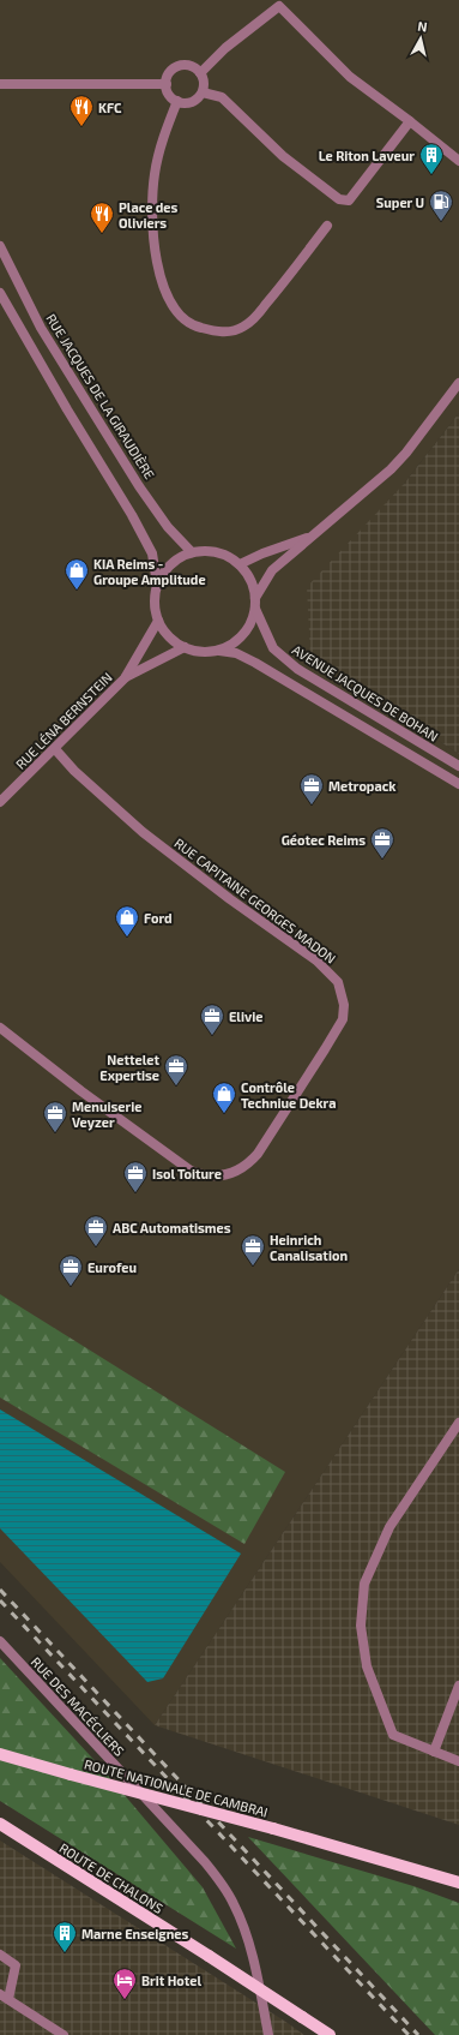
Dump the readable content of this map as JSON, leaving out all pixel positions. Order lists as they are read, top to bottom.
{
  "streets": {
    "main road": ["ROUTE NATIONALE DE CAMBRAI", "ROUTE DE CHALONS"],
    "street": [
      "RUE JACQUES DE LA GIRAUDIÈRE",
      "AVENUE JACQUES DE BOHAN",
      "RUE LÉNA BERNSTEIN",
      "RUE CAPITAINE GEORGES MADON",
      "RUE DES MACÉCLIERS"
    ]
  },
  "crossings": [
    ["RUE JACQUES DE LA GIRAUDIÈRE", "AVENUE JACQUES DE BOHAN"],
    ["RUE LÉNA BERNSTEIN", "RUE CAPITAINE GEORGES MADON"]
  ],
  "places": {
    "restaurant": ["KFC", "Place des Oliviers"],
    "building": ["Le Riton Laveur", "Marne Enseignes"],
    "fuel station": ["Super U"],
    "shop": ["KIA Reims - Groupe Amplitude", "Ford", "Contrôle Techniue Dekra"],
    "office": [
      "Metropack",
      "Géotec Reims",
      "Elivie",
      "Nettelet Expertise",
      "Menuiserie Veyzer",
      "Isol Toiture",
      "ABC Automatismes",
      "Heinrich Canalisation",
      "Eurofeu"
    ],
    "hotel": ["Brit Hotel"]
  },
  "north": "top"
}
